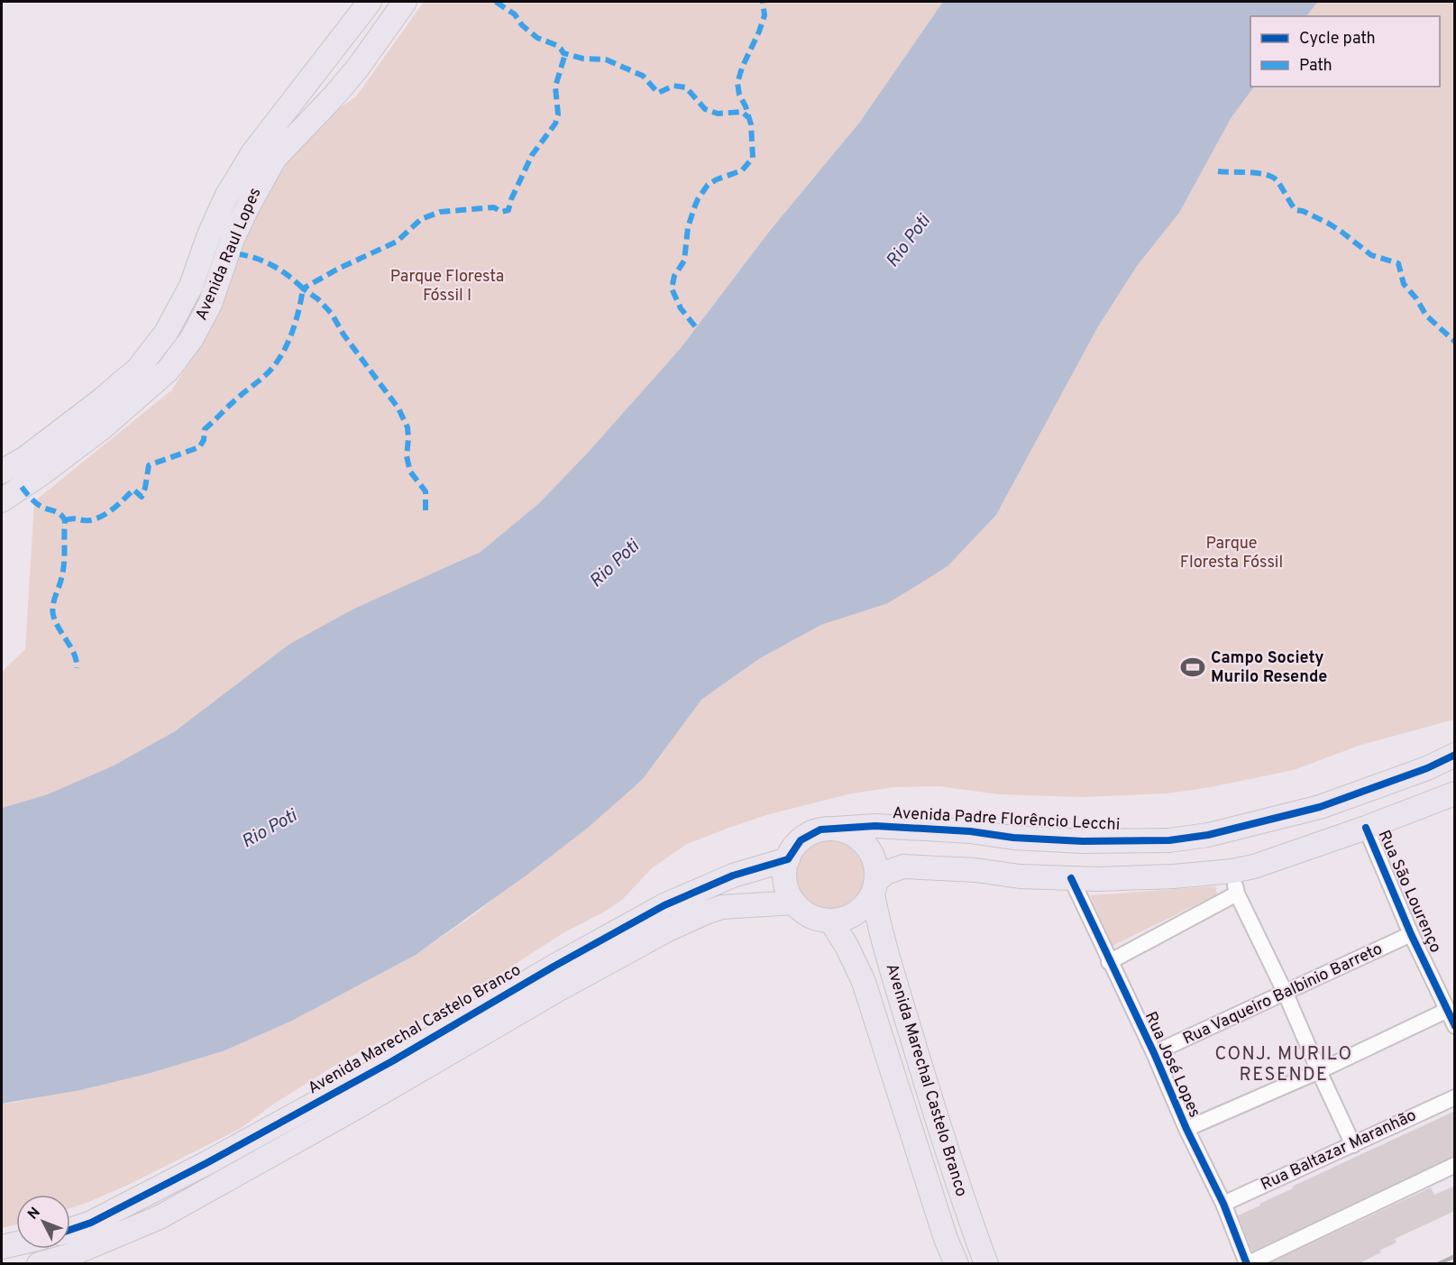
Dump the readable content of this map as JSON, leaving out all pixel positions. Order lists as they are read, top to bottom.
{
  "streets": {
    "main road": ["Avenida Raul Lopes", "Avenida Padre Florêncio Lecchi", "Avenida Marechal Castelo Branco"],
    "street": [
      "Rua São Lourenço",
      "Rua Vaqueiro Balbinio Barreto",
      "Rua José Lopes",
      "Rua Baltazar Maranhão"
    ]
  },
  "crossings": [
    ["Avenida Padre Florêncio Lecchi", "Avenida Marechal Castelo Branco"],
    ["Rua São Lourenço", "Rua Vaqueiro Balbinio Barreto"],
    ["Rua Vaqueiro Balbinio Barreto", "Rua José Lopes"],
    ["Rua José Lopes", "Rua Baltazar Maranhão"]
  ],
  "districts": ["CONJ. MURILO RESENDE"],
  "water": ["Rio Poti"],
  "parks": ["Parque Floresta Fóssil I", "Parque Floresta Fóssil"],
  "places": {
    "sports": ["Campo Society Murilo Resende"]
  },
  "legend": ["Cycle path", "Path"],
  "north": "top left"
}
